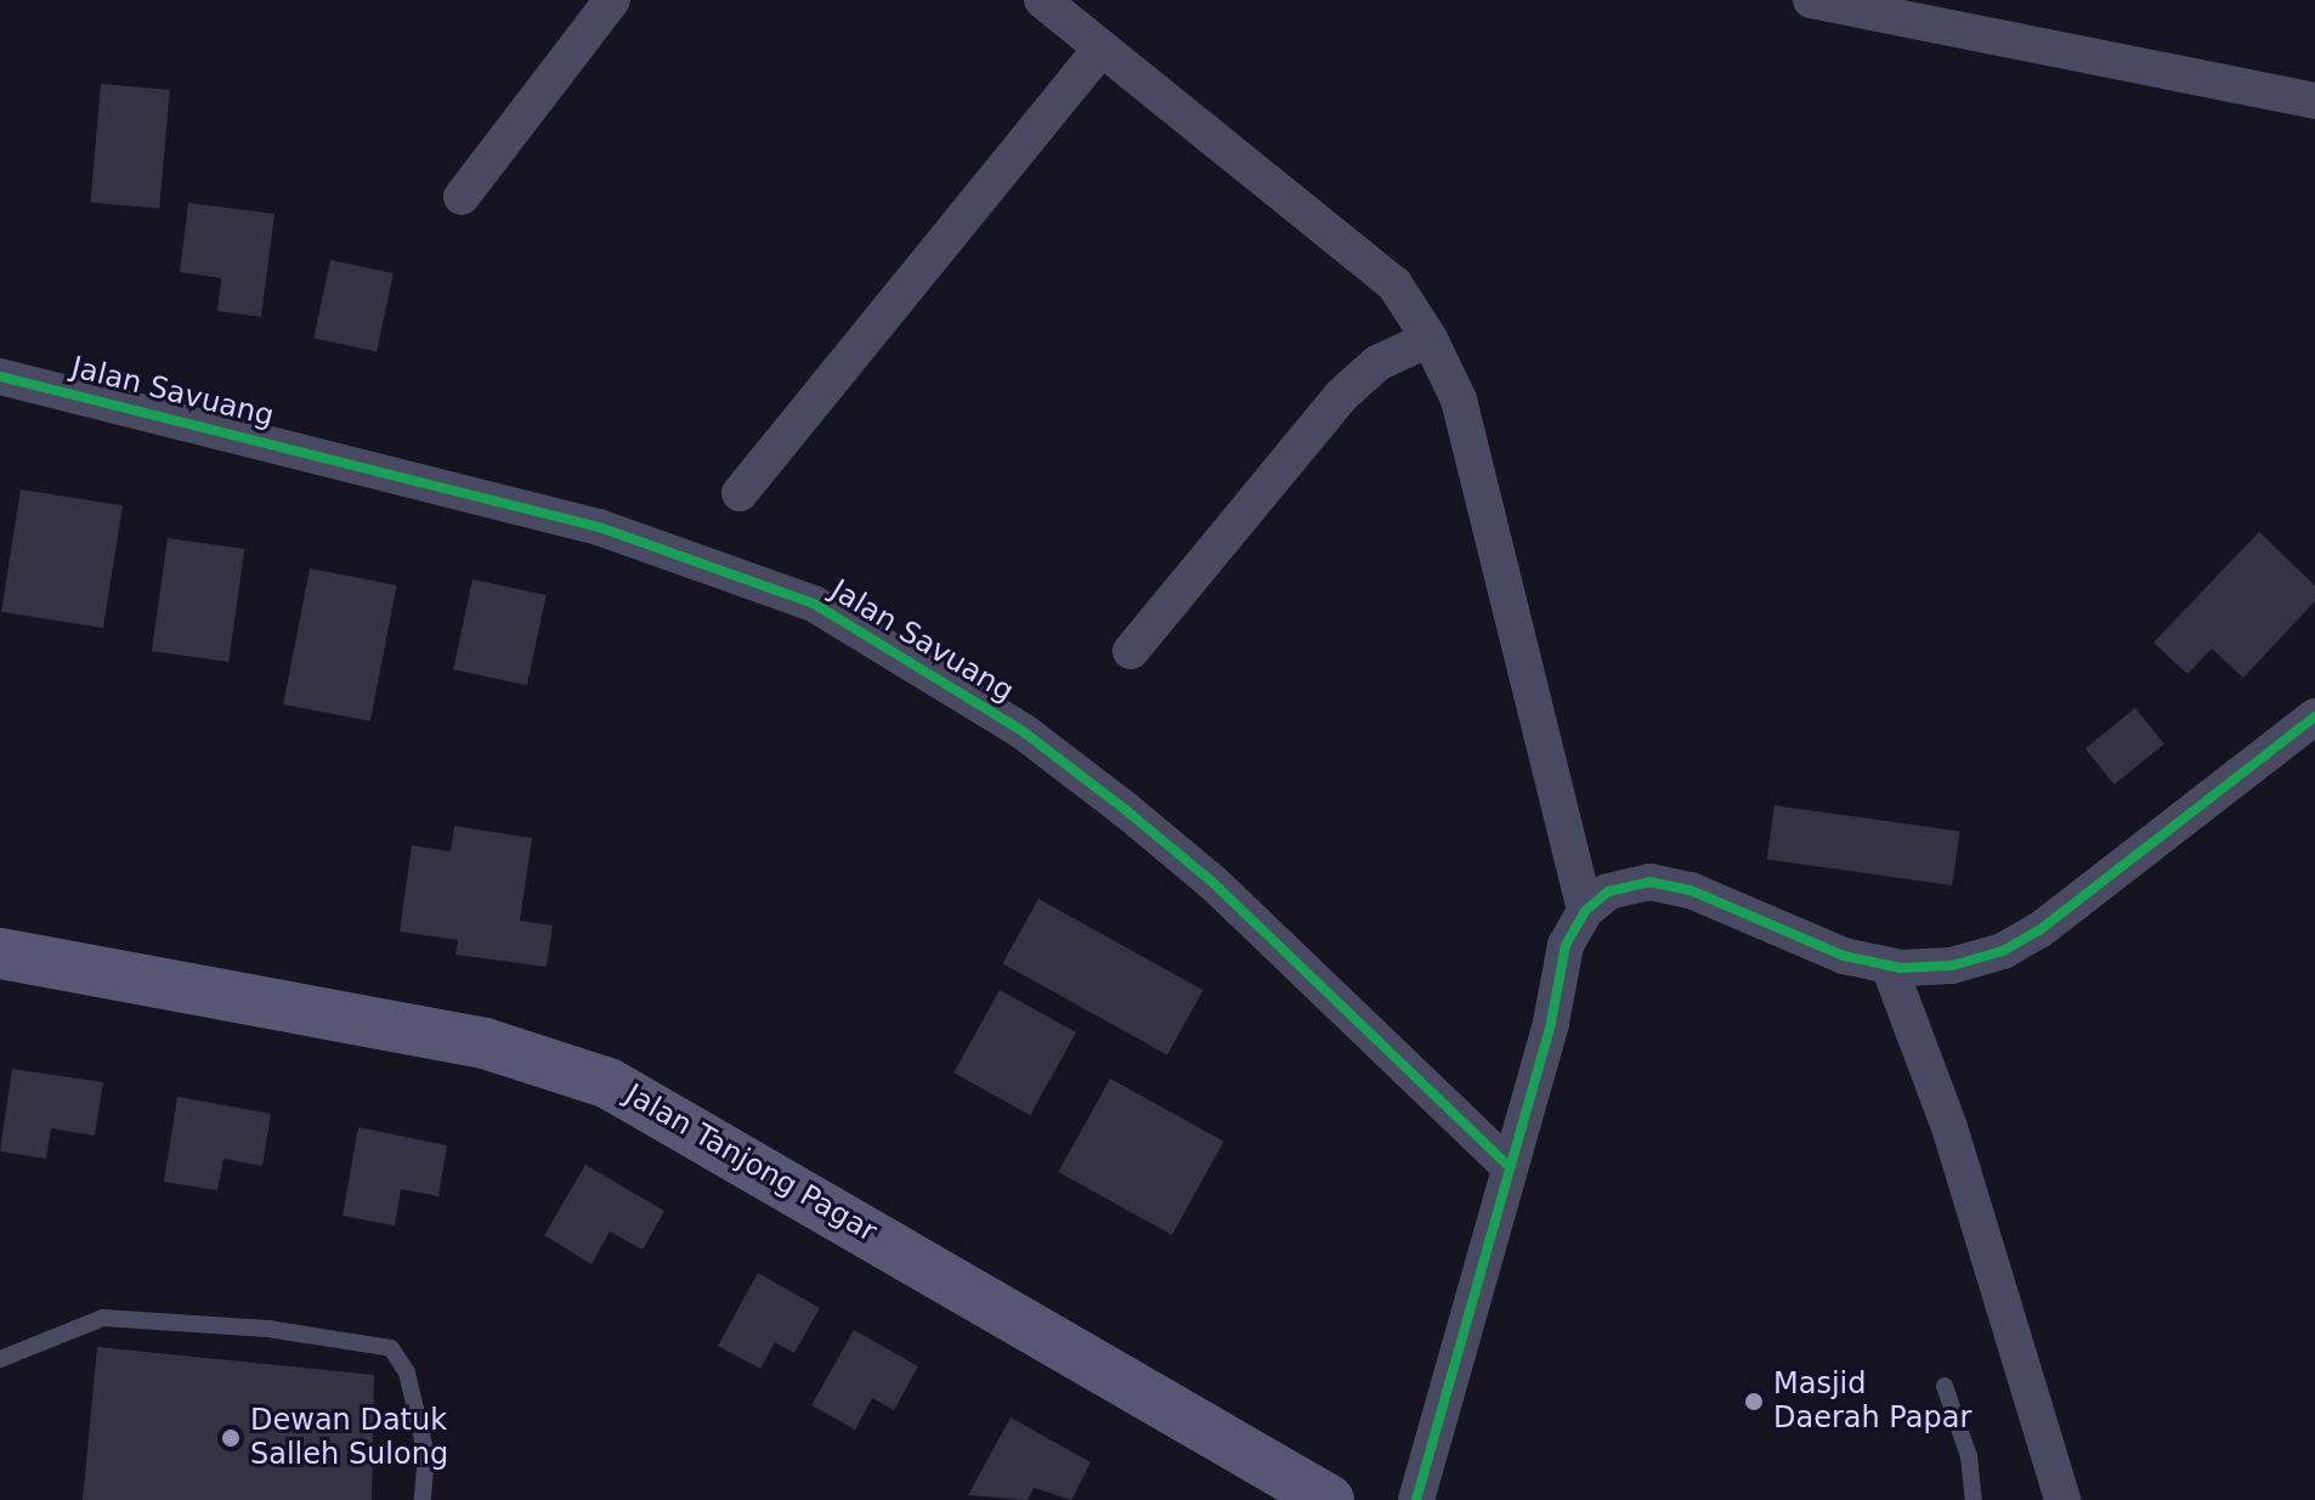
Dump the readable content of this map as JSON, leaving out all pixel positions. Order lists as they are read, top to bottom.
{
  "streets": {
    "main road": ["Jalan Tanjong Pagar"],
    "street": ["Jalan Savuang"]
  },
  "places": ["Masjid Daerah Papar", "Dewan Datuk Salleh Sulong"]
}
